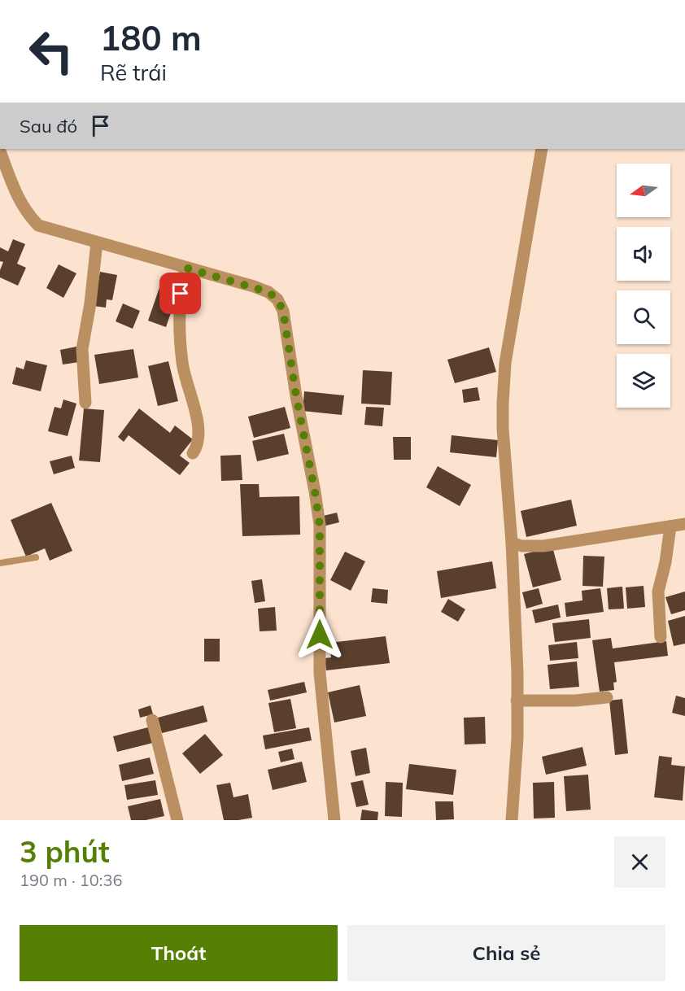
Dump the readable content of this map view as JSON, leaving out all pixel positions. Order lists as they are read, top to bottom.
{
  "north": "left",
  "page": {
    "turn": ["180 m", "Rẽ trái"],
    "then": "Sau đó",
    "heading": ["3 phút", "190 m · 10:36"],
    "buttons": ["Thoát", "Chia sẻ"]
  }
}
